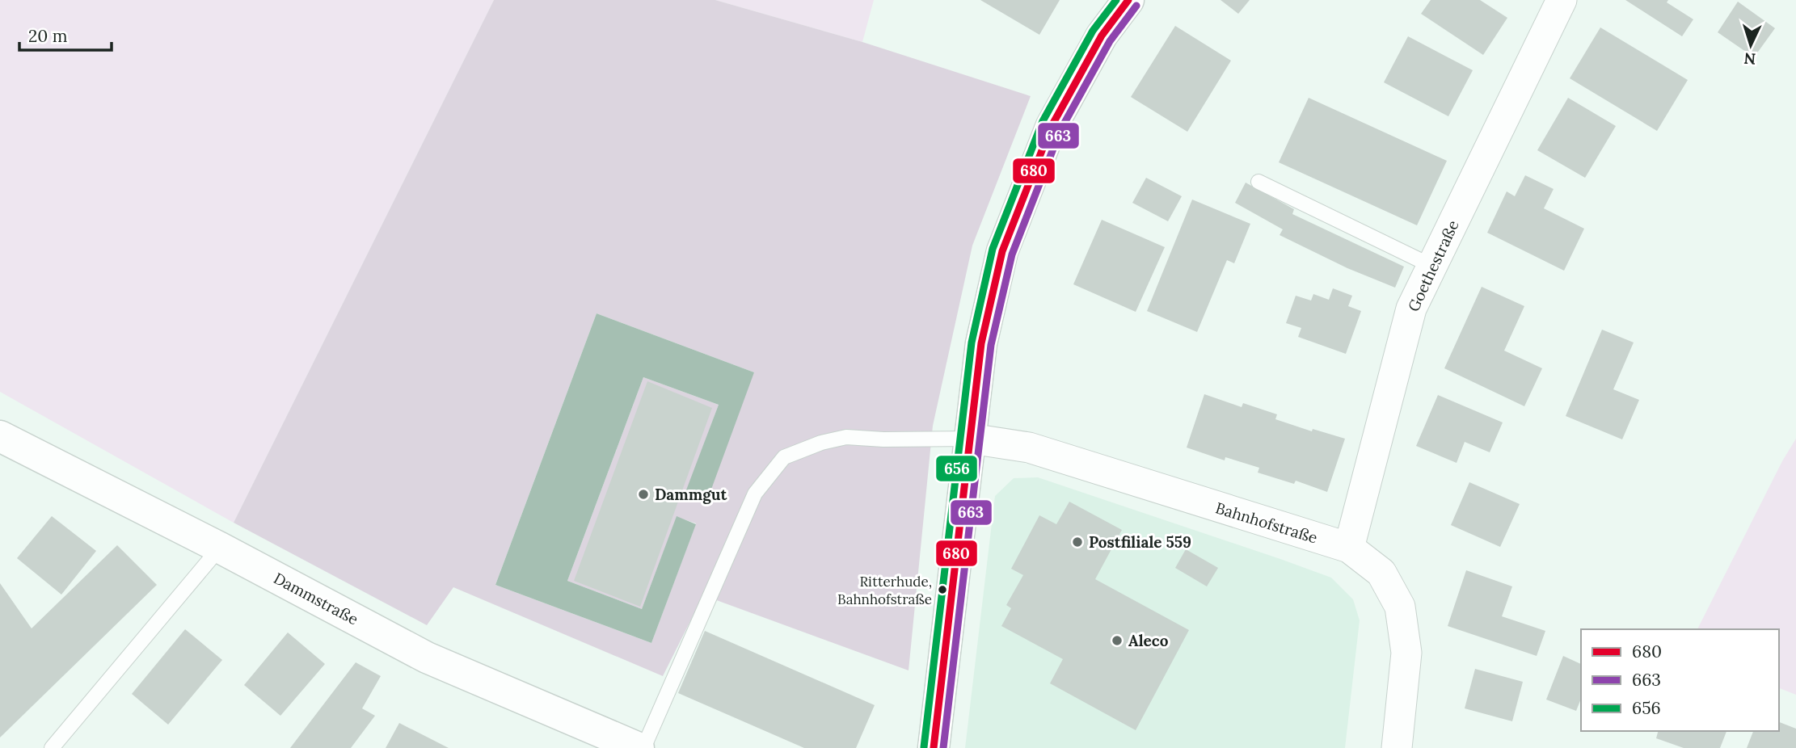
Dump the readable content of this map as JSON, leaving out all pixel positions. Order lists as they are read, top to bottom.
{
  "streets": {
    "main road": ["Dammstraße"],
    "street": ["Goethestraße", "Bahnhofstraße"]
  },
  "crossings": [
    ["Goethestraße", "Bahnhofstraße"]
  ],
  "places": [
    "Dammgut",
    "Postfiliale 559",
    "Ritterhude, Bahnhofstraße",
    "Aleco"
  ],
  "lines": ["transit line 680", "transit line 656", "transit line 663"],
  "legend": ["680", "663", "656"],
  "scale_bar": "20 m",
  "north": "bottom"
}
